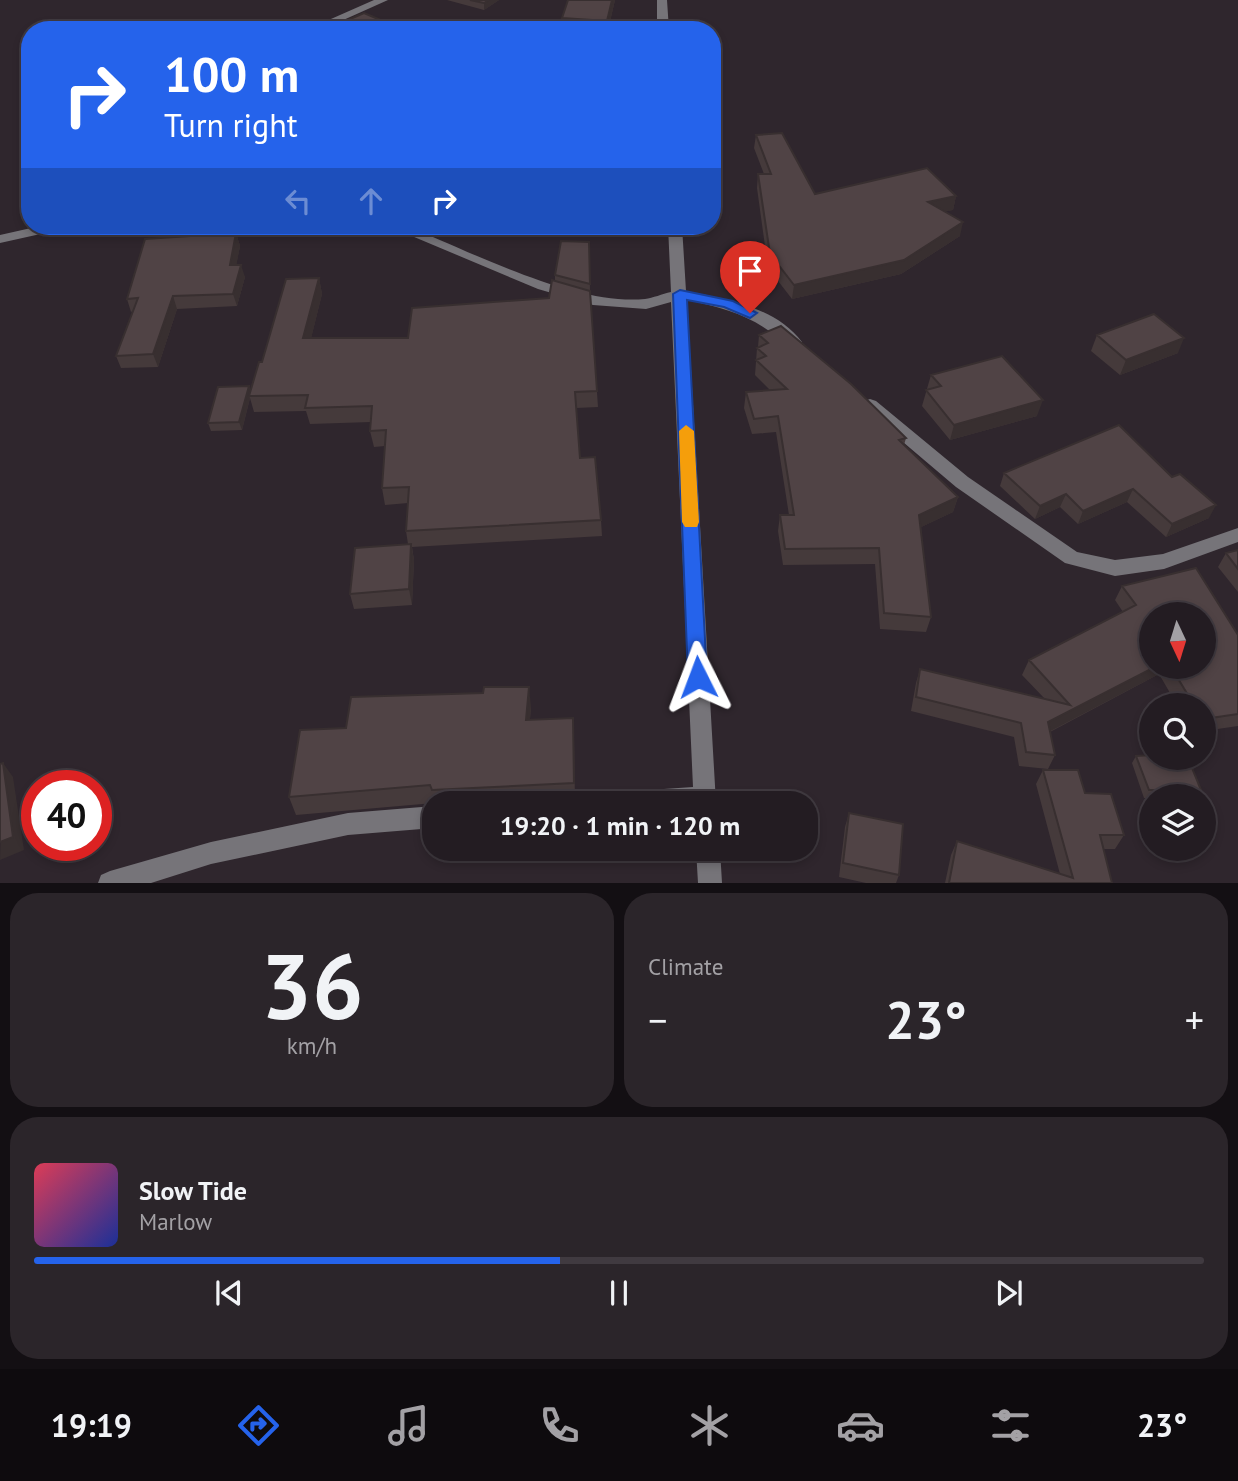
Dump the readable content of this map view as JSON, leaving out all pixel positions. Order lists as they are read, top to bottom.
{
  "north": "bottom",
  "page": {
    "turn": ["100 m", "Turn right"],
    "limit": "40",
    "trip": "19:20 · 1 min · 120 m",
    "tile": [
      ["36", "km/h"],
      "Climate"
    ],
    "heat": ["−", "23°", "+"],
    "song": ["Slow Tide", "Marlow"],
    "tabs": ["19:19", "23°"]
  }
}
